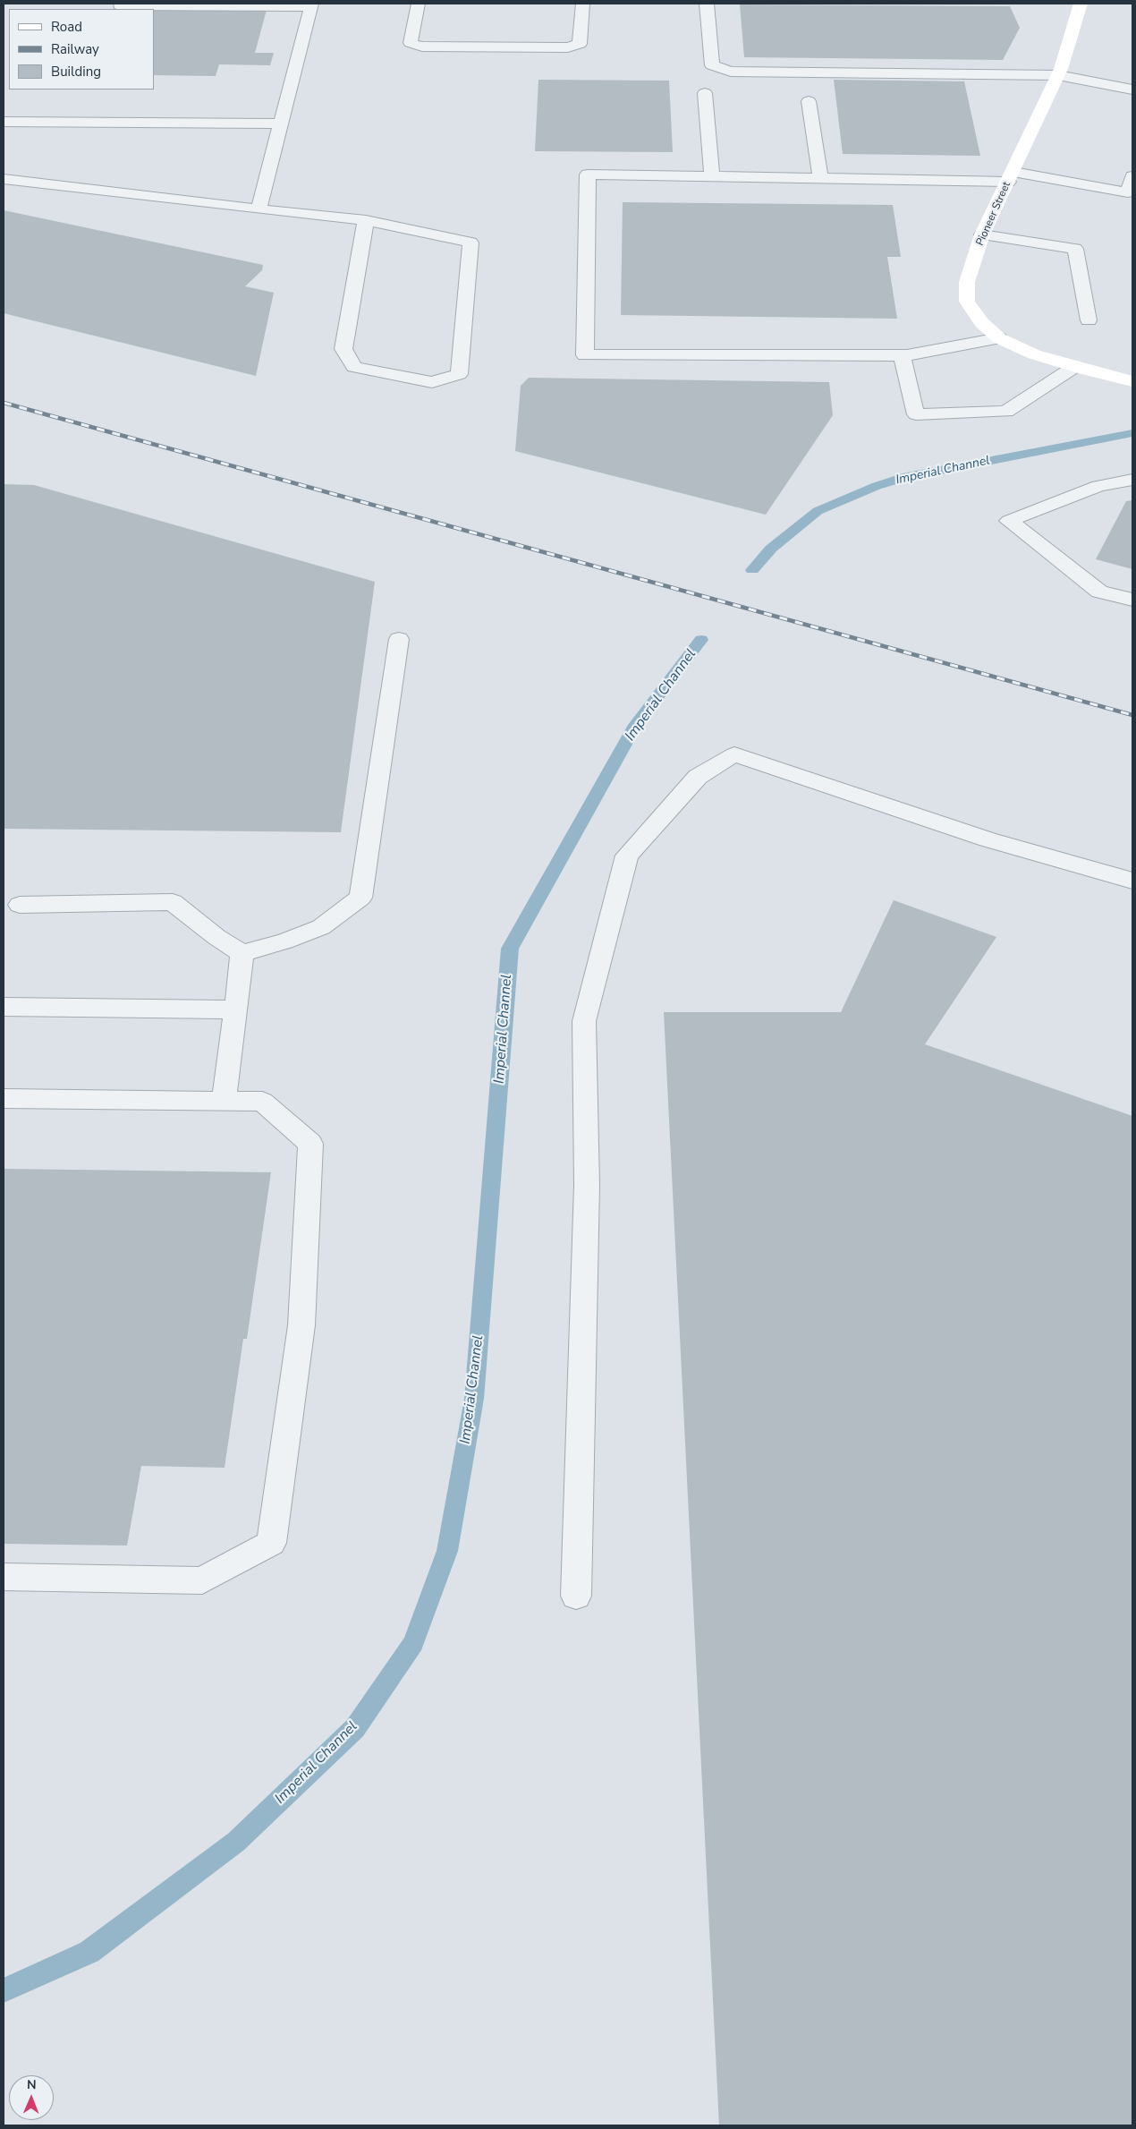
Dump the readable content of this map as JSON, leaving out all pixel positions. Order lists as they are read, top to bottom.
{
  "streets": {
    "street": ["Pioneer Street"]
  },
  "water": ["Imperial Channel"],
  "legend": ["Road", "Railway", "Building"],
  "north": "top"
}
